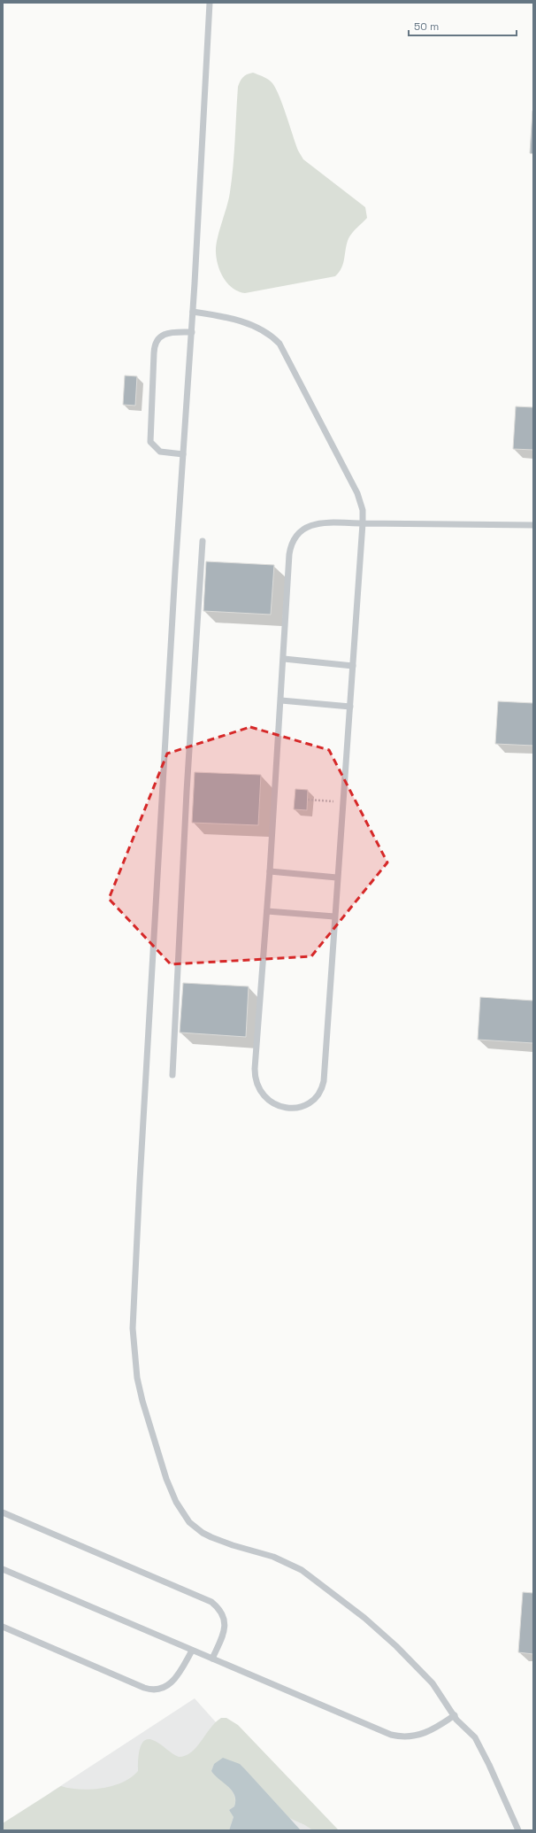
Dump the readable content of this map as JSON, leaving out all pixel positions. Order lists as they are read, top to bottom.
{
  "scale_bar": "50 m"
}
